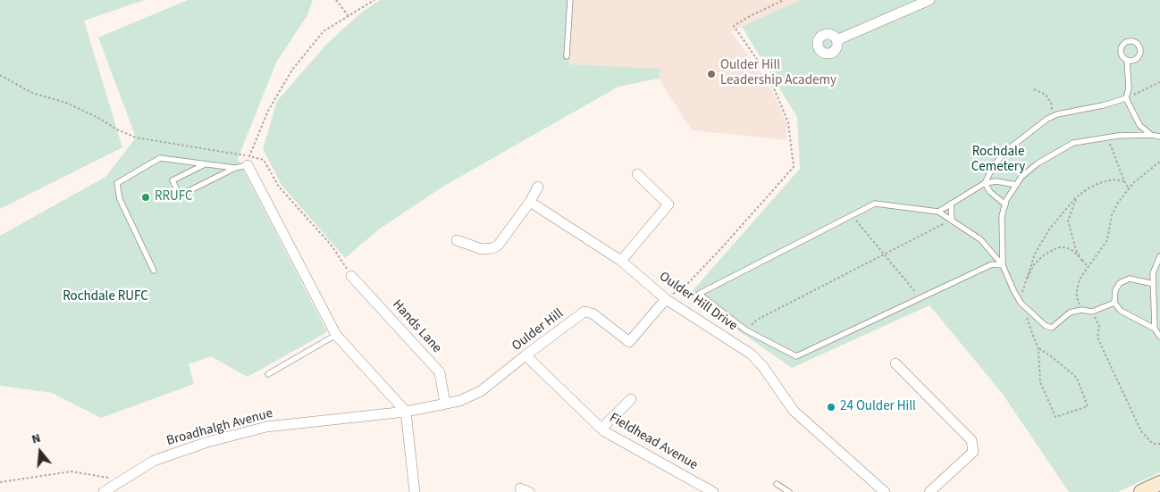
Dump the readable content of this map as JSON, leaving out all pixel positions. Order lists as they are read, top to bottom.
{
  "streets": {
    "street": [
      "Oulder Hill Drive",
      "Hands Lane",
      "Oulder Hill",
      "Broadhalgh Avenue",
      "Fieldhead Avenue"
    ]
  },
  "crossings": [
    ["Oulder Hill Drive", "Oulder Hill"],
    ["Hands Lane", "Oulder Hill"],
    ["Oulder Hill", "Broadhalgh Avenue"],
    ["Oulder Hill", "Fieldhead Avenue"]
  ],
  "parks": ["Rochdale Cemetery", "Rochdale RUFC"],
  "places": ["Oulder Hill Leadership Academy", "RRUFC", "24 Oulder Hill"],
  "north": "top"
}
